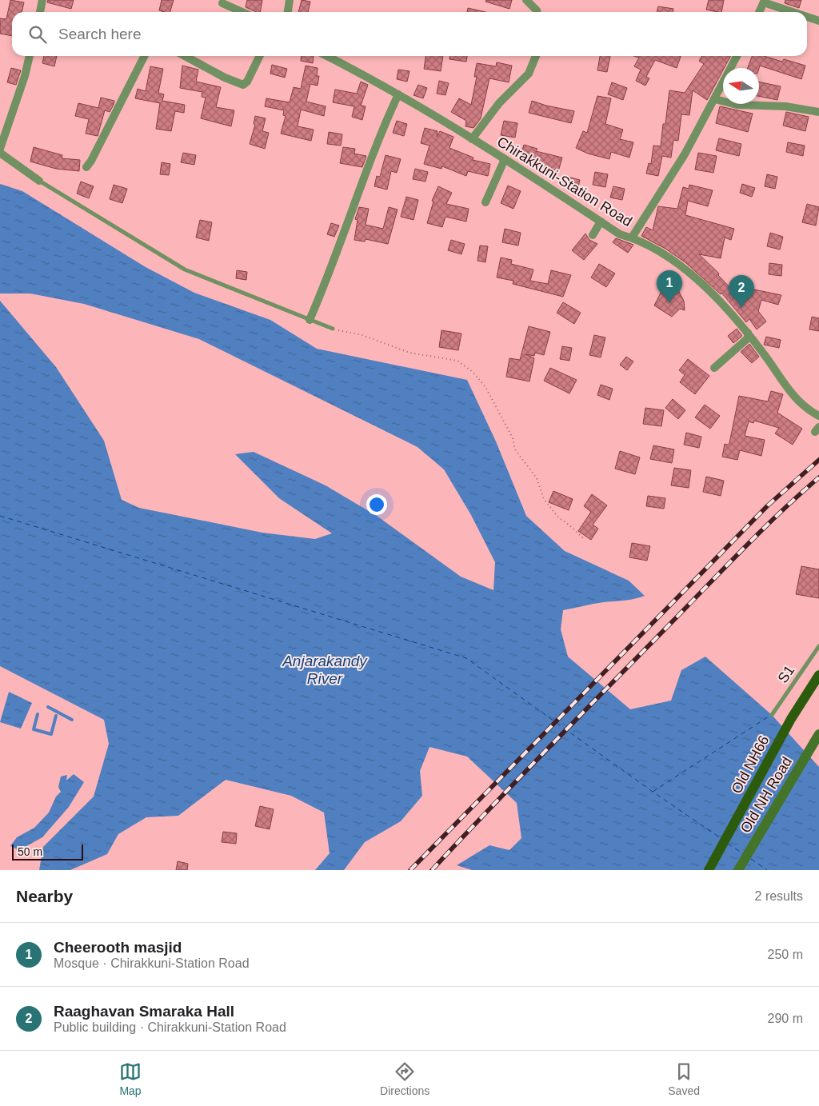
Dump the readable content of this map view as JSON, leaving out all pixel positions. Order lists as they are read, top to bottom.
{
  "streets": {
    "main road": ["Old NH66"],
    "street": ["Chirakkuni-Station Road", "Old NH Road"],
    "lane": ["S1"]
  },
  "water": ["Anjarakandy River"],
  "scale_bar": "50 m",
  "north": "left",
  "page": {
    "search": "Search here",
    "pins": ["1", "2"],
    "scale": "50 m",
    "heading": ["Nearby", "2 results"],
    "list": [
      {
        "mark": "1",
        "name": "Cheerooth masjid",
        "note": "Mosque · Chirakkuni-Station Road",
        "value": "250 m"
      },
      {
        "mark": "2",
        "name": "Raaghavan Smaraka Hall",
        "note": "Public building · Chirakkuni-Station Road",
        "value": "290 m"
      }
    ],
    "nav": ["Map", "Directions", "Saved"]
  }
}
